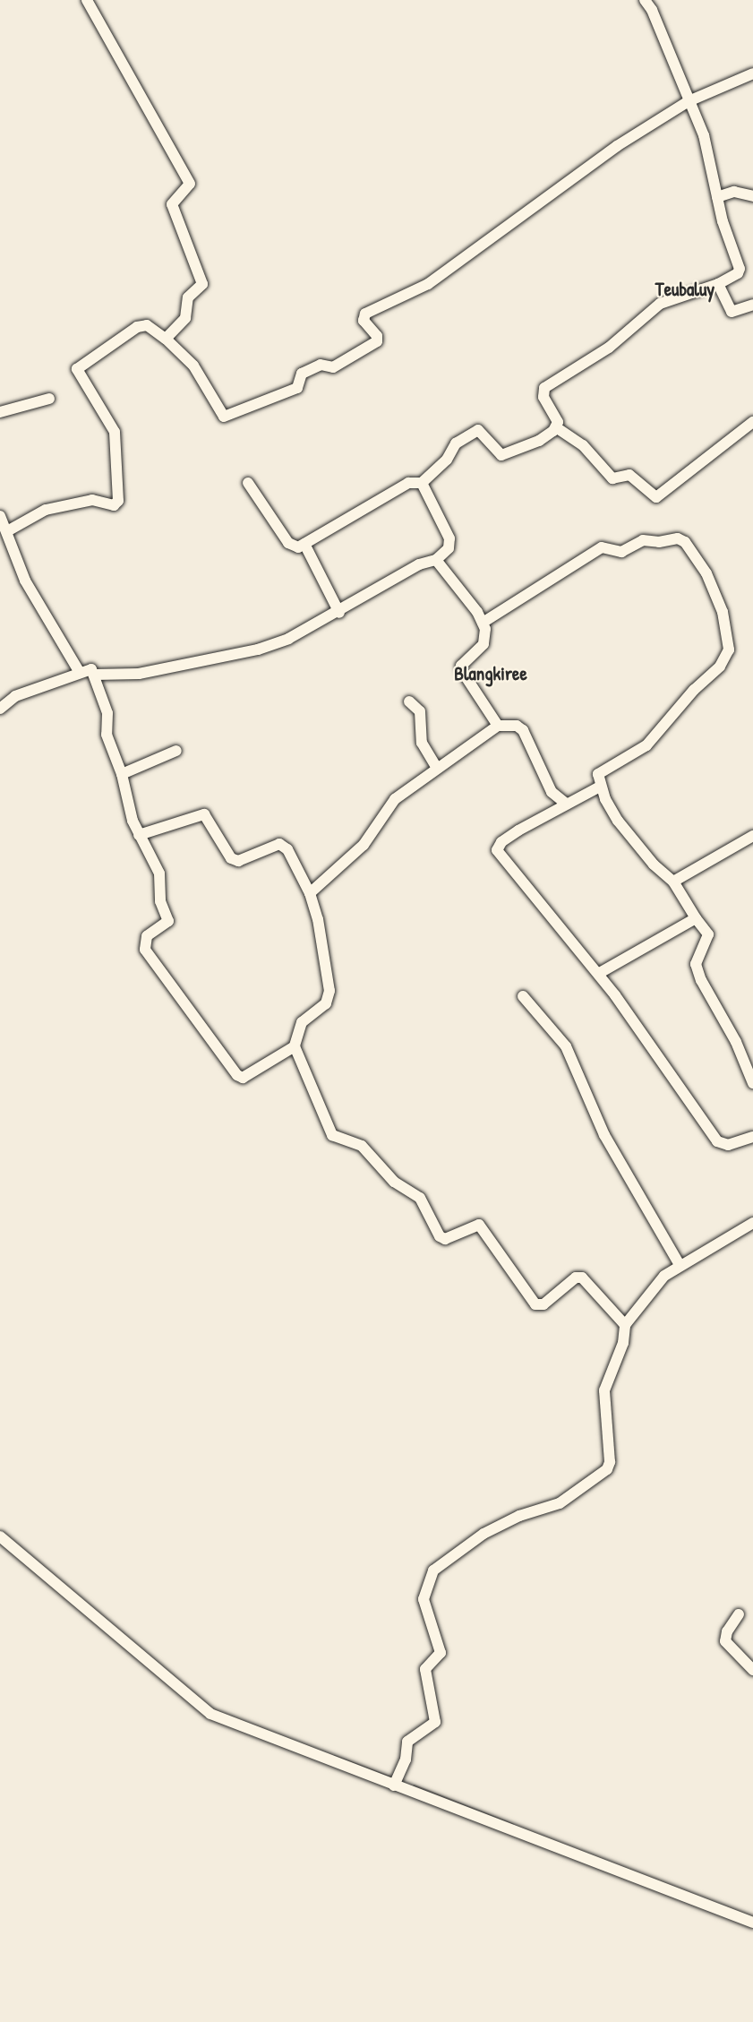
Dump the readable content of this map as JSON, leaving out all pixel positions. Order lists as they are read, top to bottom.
{
  "districts": ["Teubaluy", "Blangkiree"]
}
